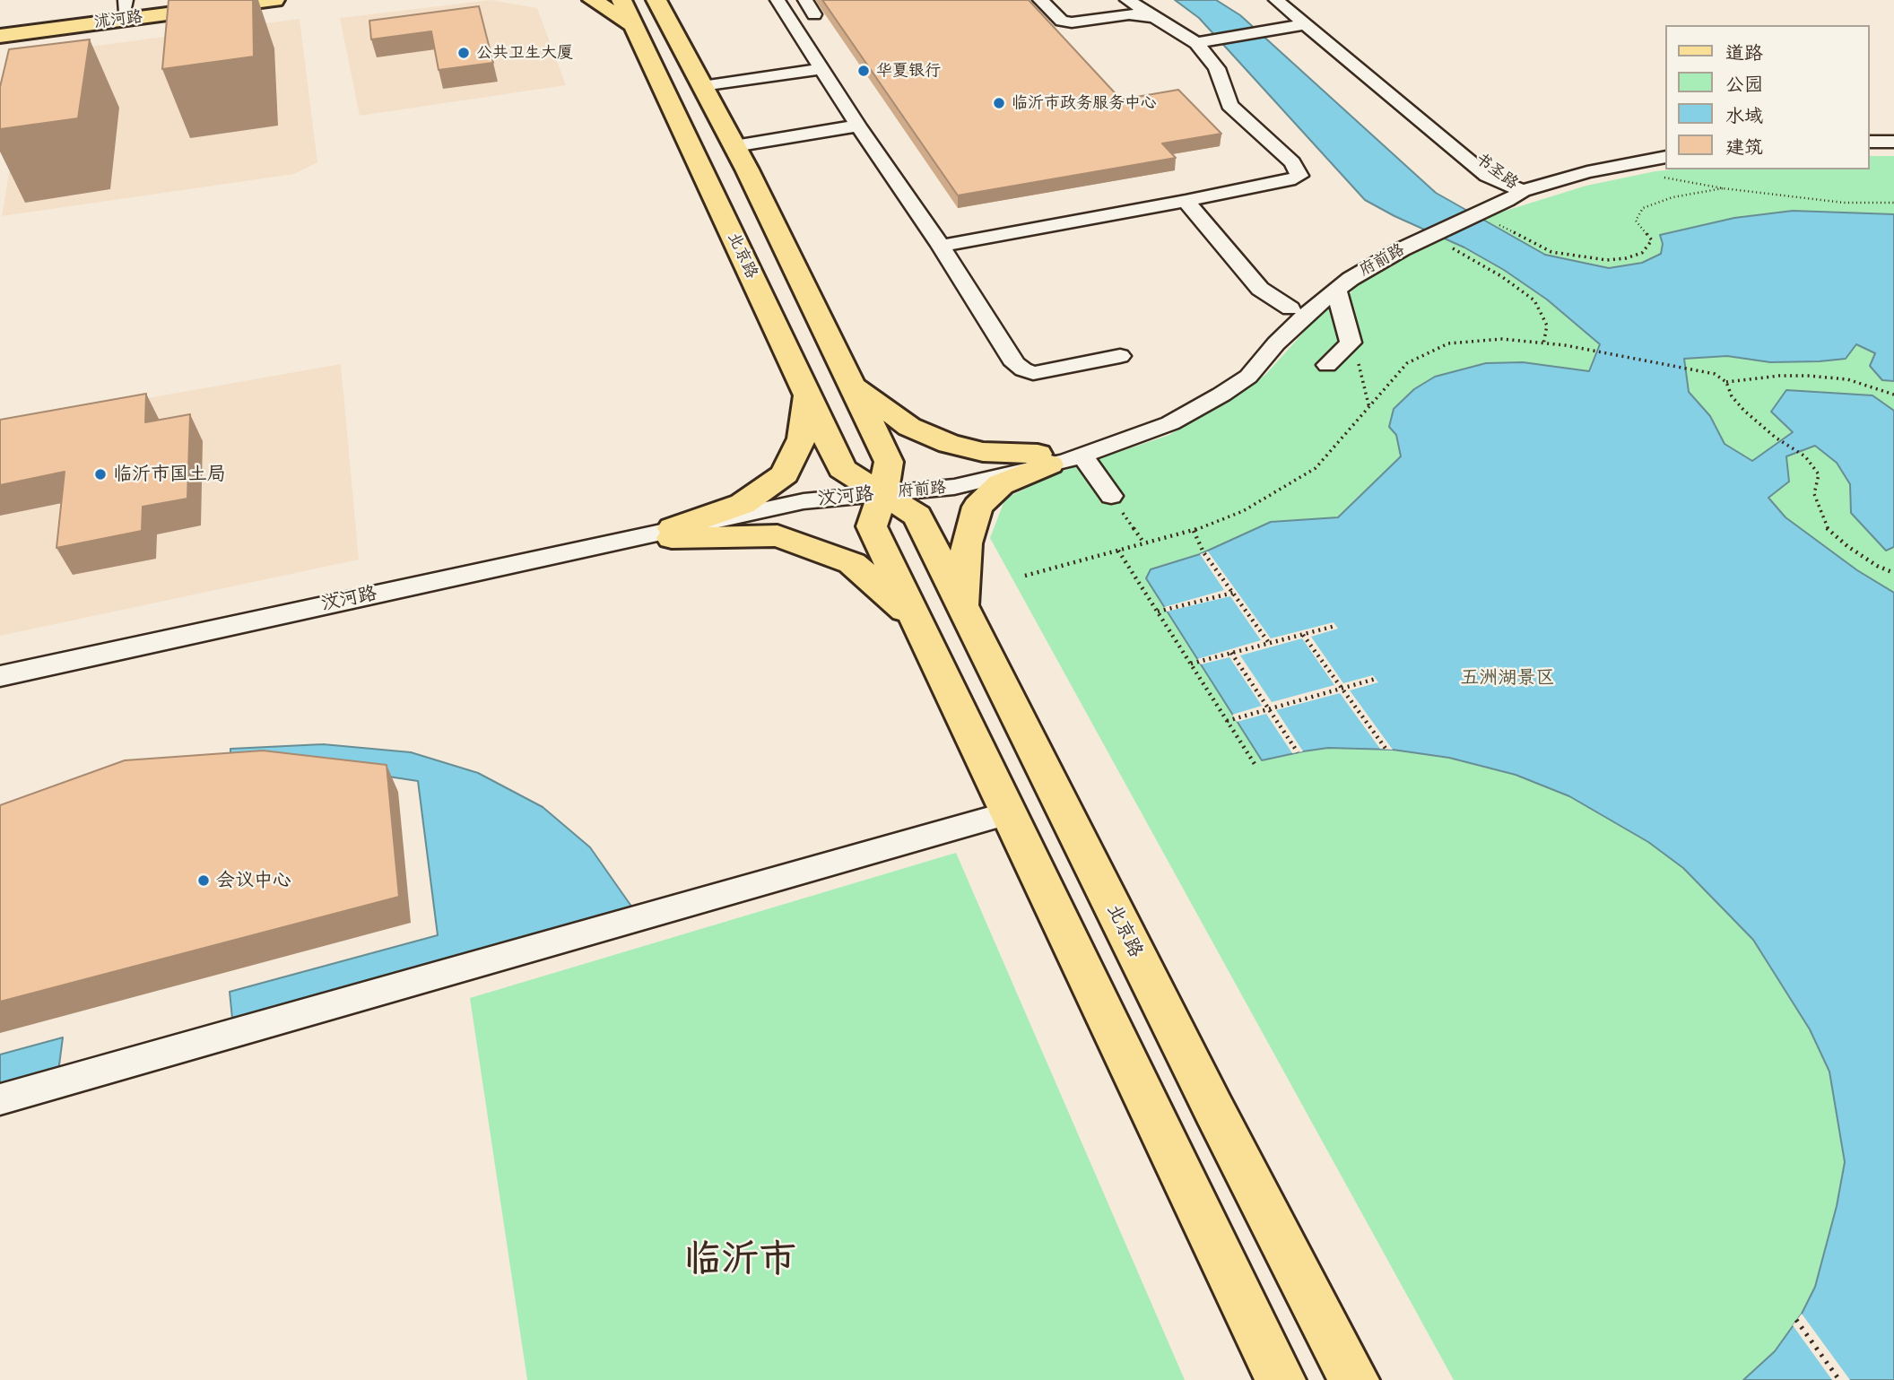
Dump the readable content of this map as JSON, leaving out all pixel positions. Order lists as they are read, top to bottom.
{
  "streets": {
    "main road": ["沭河路", "北京路"],
    "street": ["书圣路", "府前路", "汶河路"]
  },
  "crossings": [
    ["书圣路", "府前路"],
    ["北京路", "府前路"],
    ["北京路", "汶河路"],
    ["府前路", "汶河路"]
  ],
  "districts": ["临沂市"],
  "parks": ["五洲湖景区"],
  "places": [
    "公共卫生大厦",
    "华夏银行",
    "临沂市政务服务中心",
    "临沂市国土局",
    "会议中心"
  ],
  "legend": [
    "道路",
    "公园",
    "水域",
    "建筑"
  ]
}
